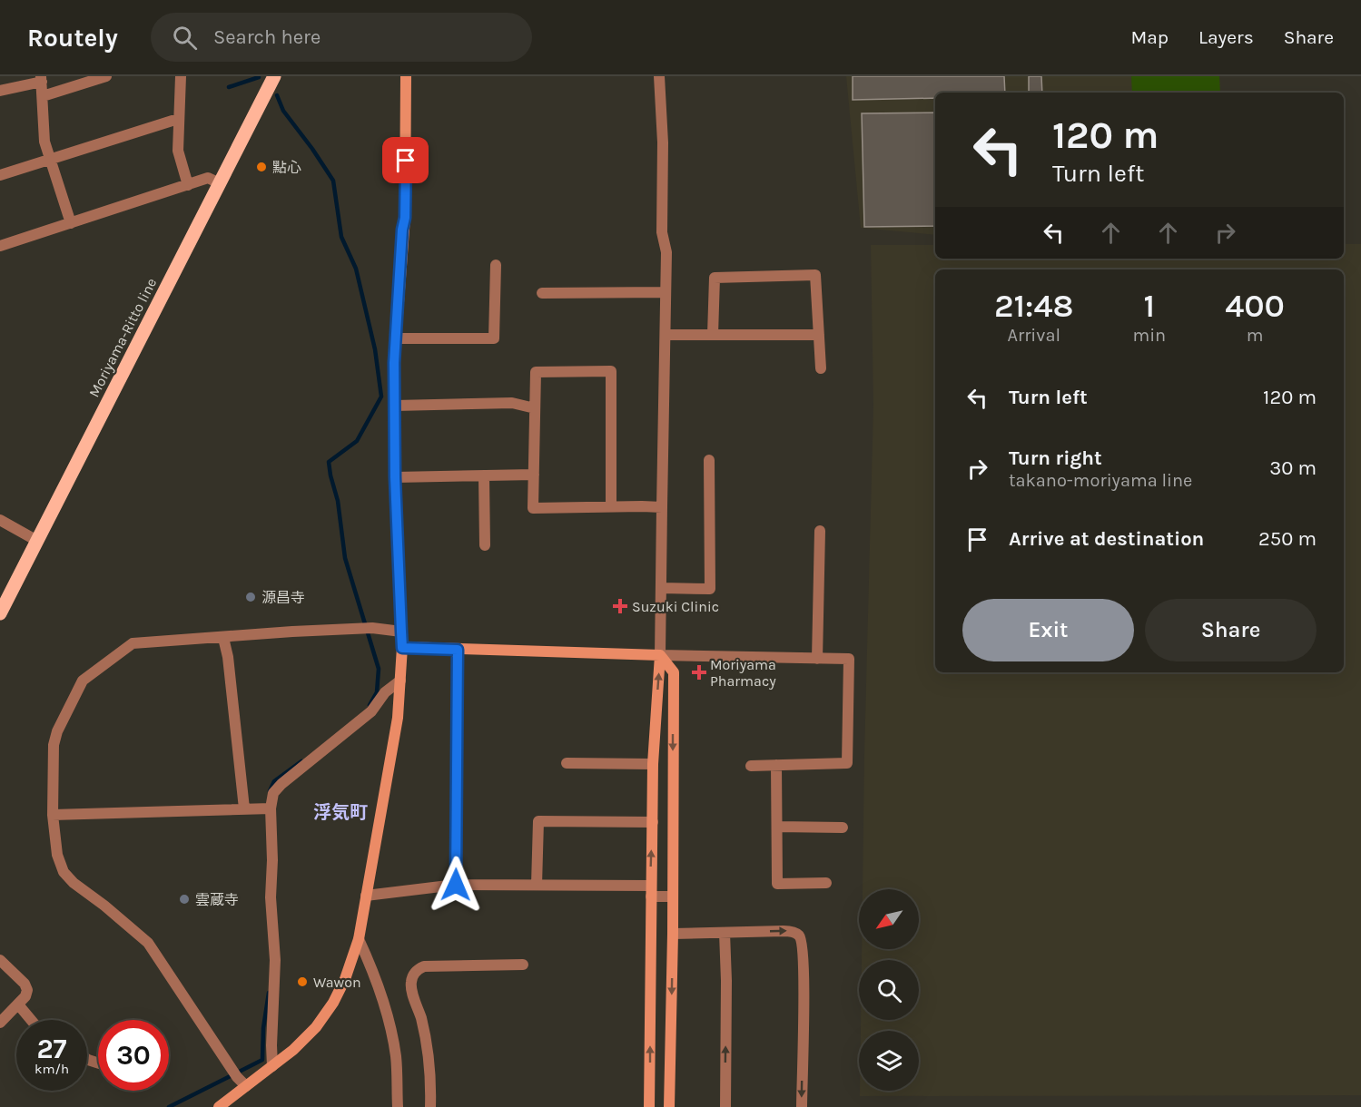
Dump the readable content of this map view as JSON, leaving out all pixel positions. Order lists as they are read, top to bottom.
{
  "streets": {
    "main road": ["Moriyama-Ritto line"]
  },
  "districts": ["浮気町"],
  "places": {
    "other": [
      "點心",
      "源昌寺",
      "雲蔵寺",
      "Wawon"
    ],
    "health": ["Suzuki Clinic", "Moriyama Pharmacy"]
  },
  "north": "bottom left",
  "page": {
    "header": "Routely",
    "search": "Search here",
    "nav": ["Map", "Layers", "Share"],
    "turn": ["120 m", "Turn left"],
    "eta": [
      "21:48",
      "Arrival",
      "1",
      "min",
      "400",
      "m"
    ],
    "list": [
      {
        "name": "Turn left",
        "value": "120 m"
      },
      {
        "name": "Turn right",
        "note": "takano-moriyama line",
        "value": "30 m"
      },
      {
        "name": "Arrive at destination",
        "value": "250 m"
      }
    ],
    "buttons": ["Exit", "Share"],
    "speed": "27 km/h",
    "limit": "30"
  }
}
